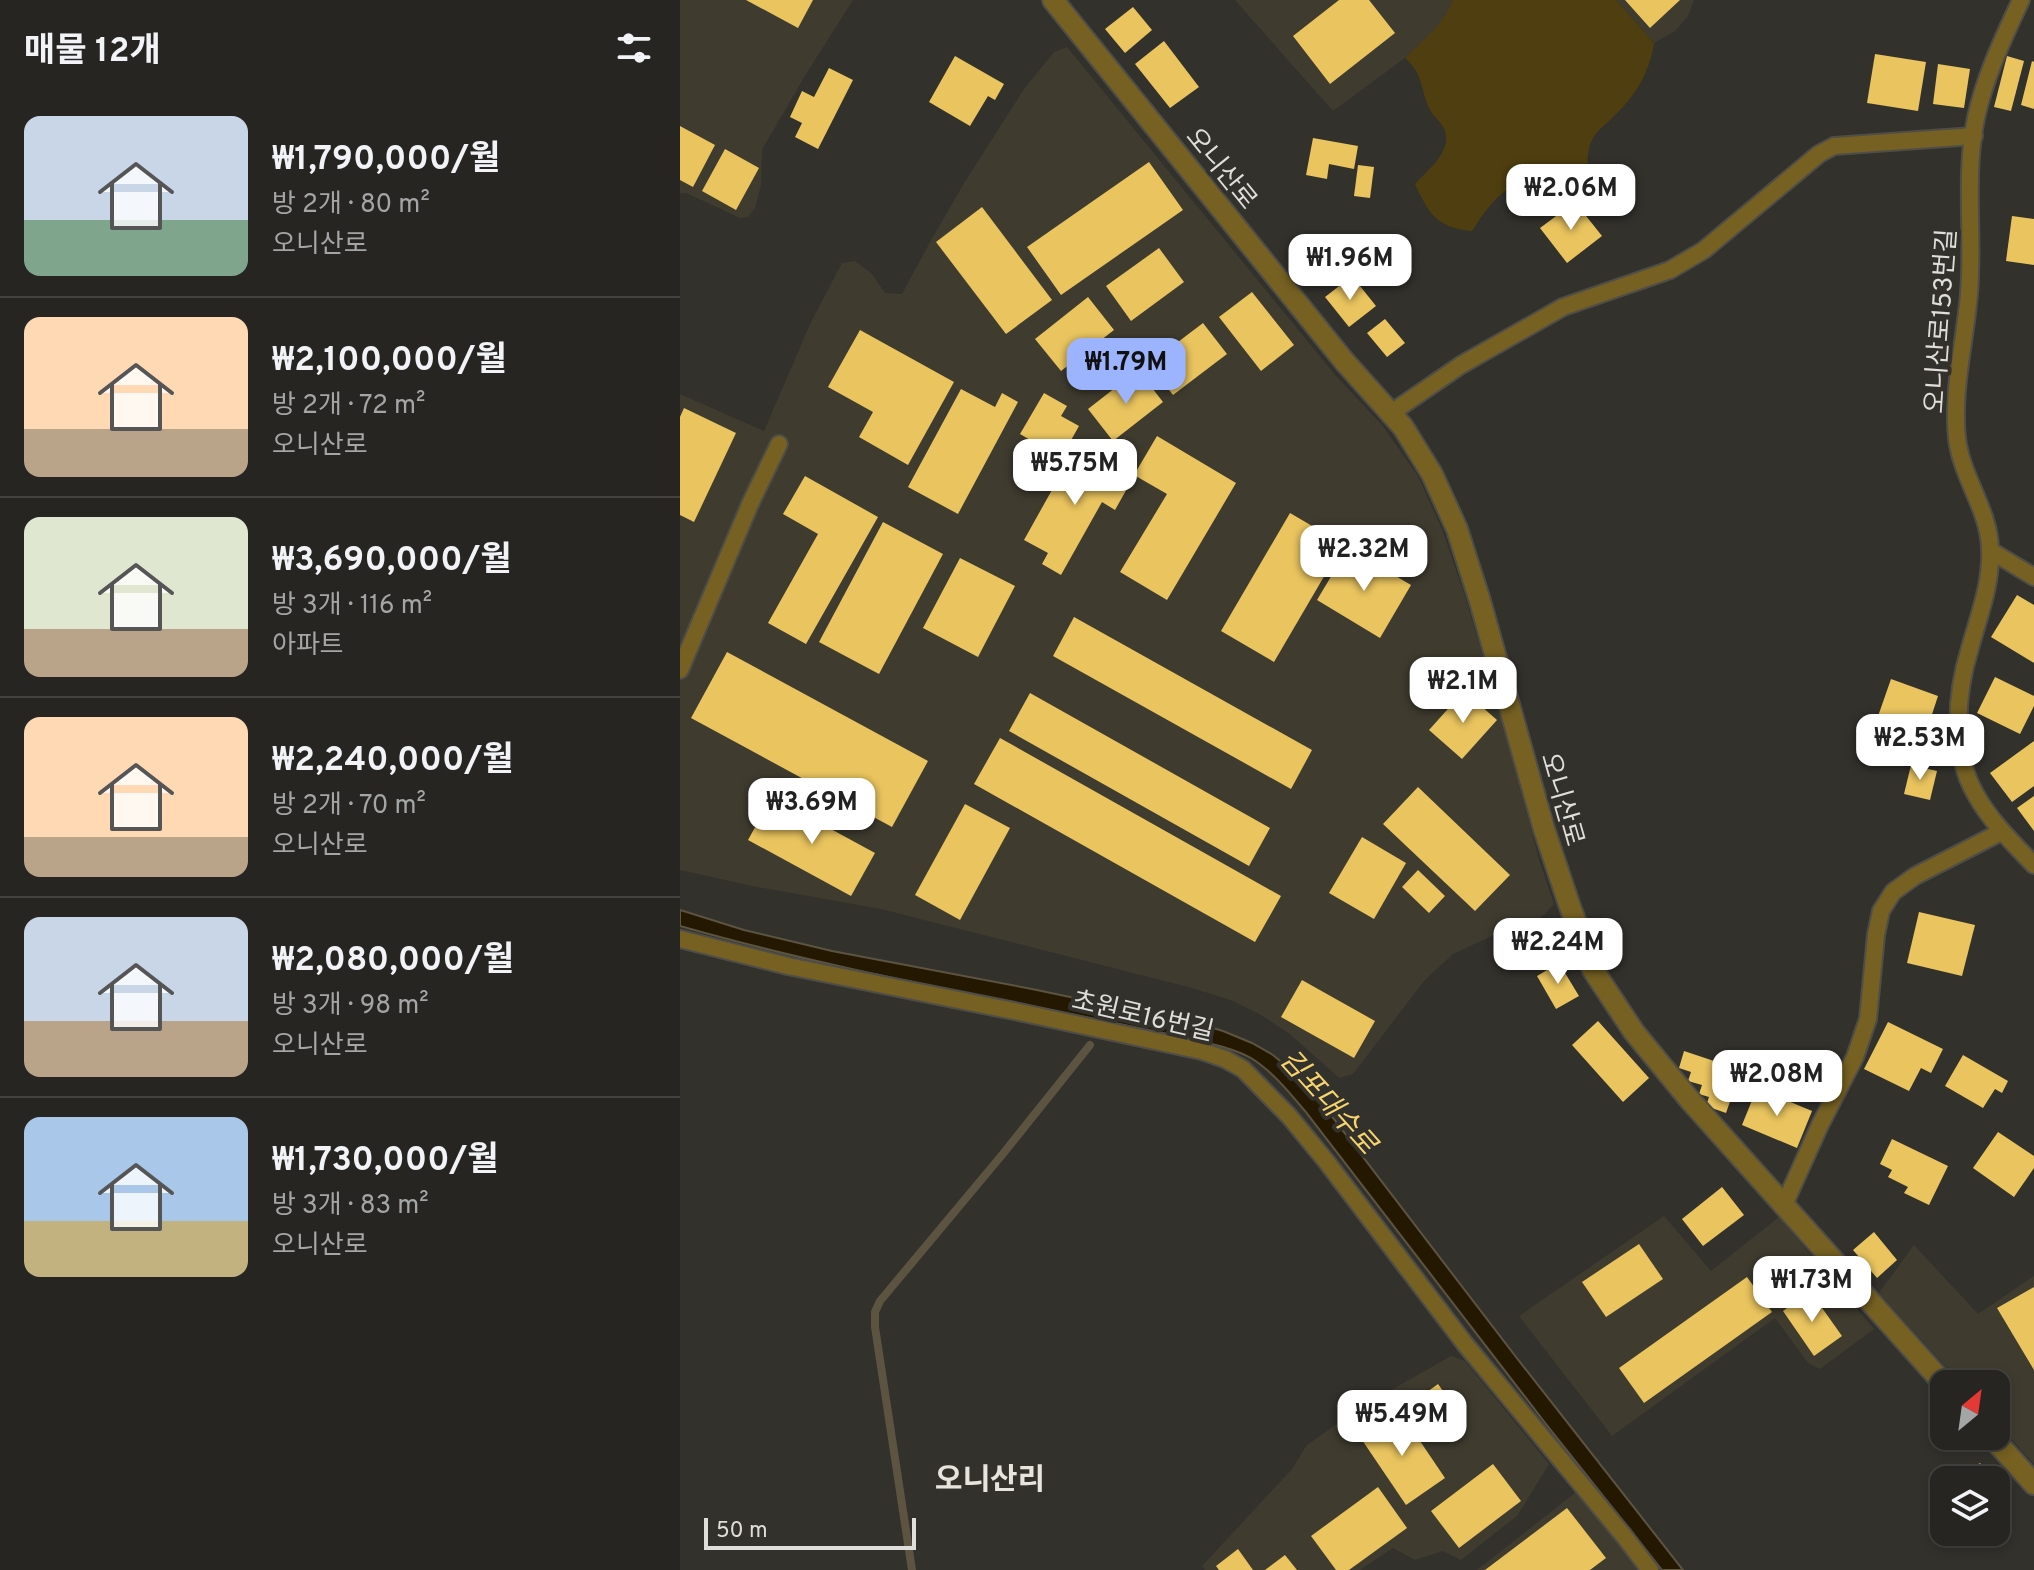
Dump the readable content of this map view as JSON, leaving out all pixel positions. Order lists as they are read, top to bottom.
{
  "streets": {
    "street": ["오니산로"],
    "lane": ["오니산로153번길", "초원로16번길"]
  },
  "districts": ["오니산리"],
  "water": ["김포대수로"],
  "scale_bar": "50 m",
  "north": "top right",
  "page": {
    "heading": "매물 12개",
    "list": [
      {
        "name": "₩1,790,000/월",
        "note": "방 2개 · 80 m² · 오니산로"
      },
      {
        "name": "₩2,100,000/월",
        "note": "방 2개 · 72 m² · 오니산로"
      },
      {
        "name": "₩3,690,000/월",
        "note": "방 3개 · 116 m² · 아파트"
      },
      {
        "name": "₩2,240,000/월",
        "note": "방 2개 · 70 m² · 오니산로"
      },
      {
        "name": "₩2,080,000/월",
        "note": "방 3개 · 98 m² · 오니산로"
      },
      {
        "name": "₩1,730,000/월",
        "note": "방 3개 · 83 m² · 오니산로"
      }
    ],
    "price": [
      "₩2.06M",
      "₩1.96M",
      "₩1.79M",
      "₩5.75M",
      "₩2.32M",
      "₩2.1M",
      "₩2.53M",
      "₩3.69M",
      "₩2.24M",
      "₩2.08M",
      "₩1.73M",
      "₩5.49M"
    ],
    "scale": "50 m"
  }
}
